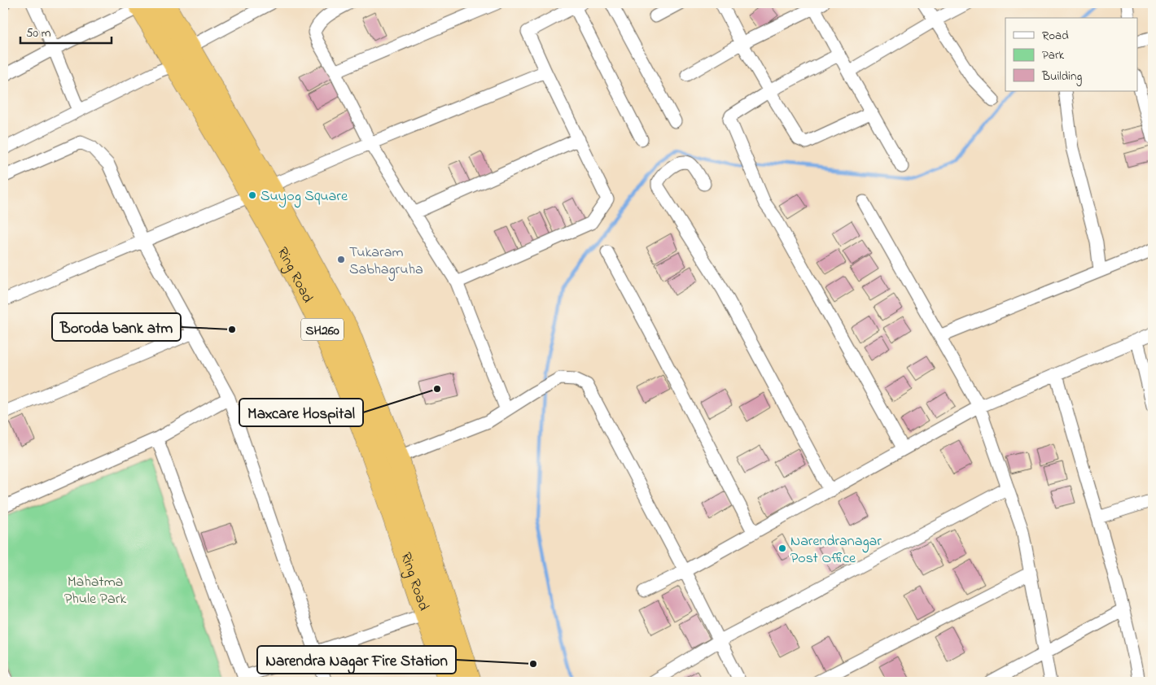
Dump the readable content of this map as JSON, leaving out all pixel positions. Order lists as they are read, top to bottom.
{
  "streets": {
    "highway": ["Ring Road", "SH260"]
  },
  "parks": ["Mahatma Phule Park"],
  "places": [
    "Suyog Square",
    "Tukaram Sabhagruha",
    "Boroda bank atm",
    "Maxcare Hospital",
    "Narendranagar Post Office",
    "Narendra Nagar Fire Station"
  ],
  "legend": ["Road", "Park", "Building"],
  "scale_bar": "50 m"
}
